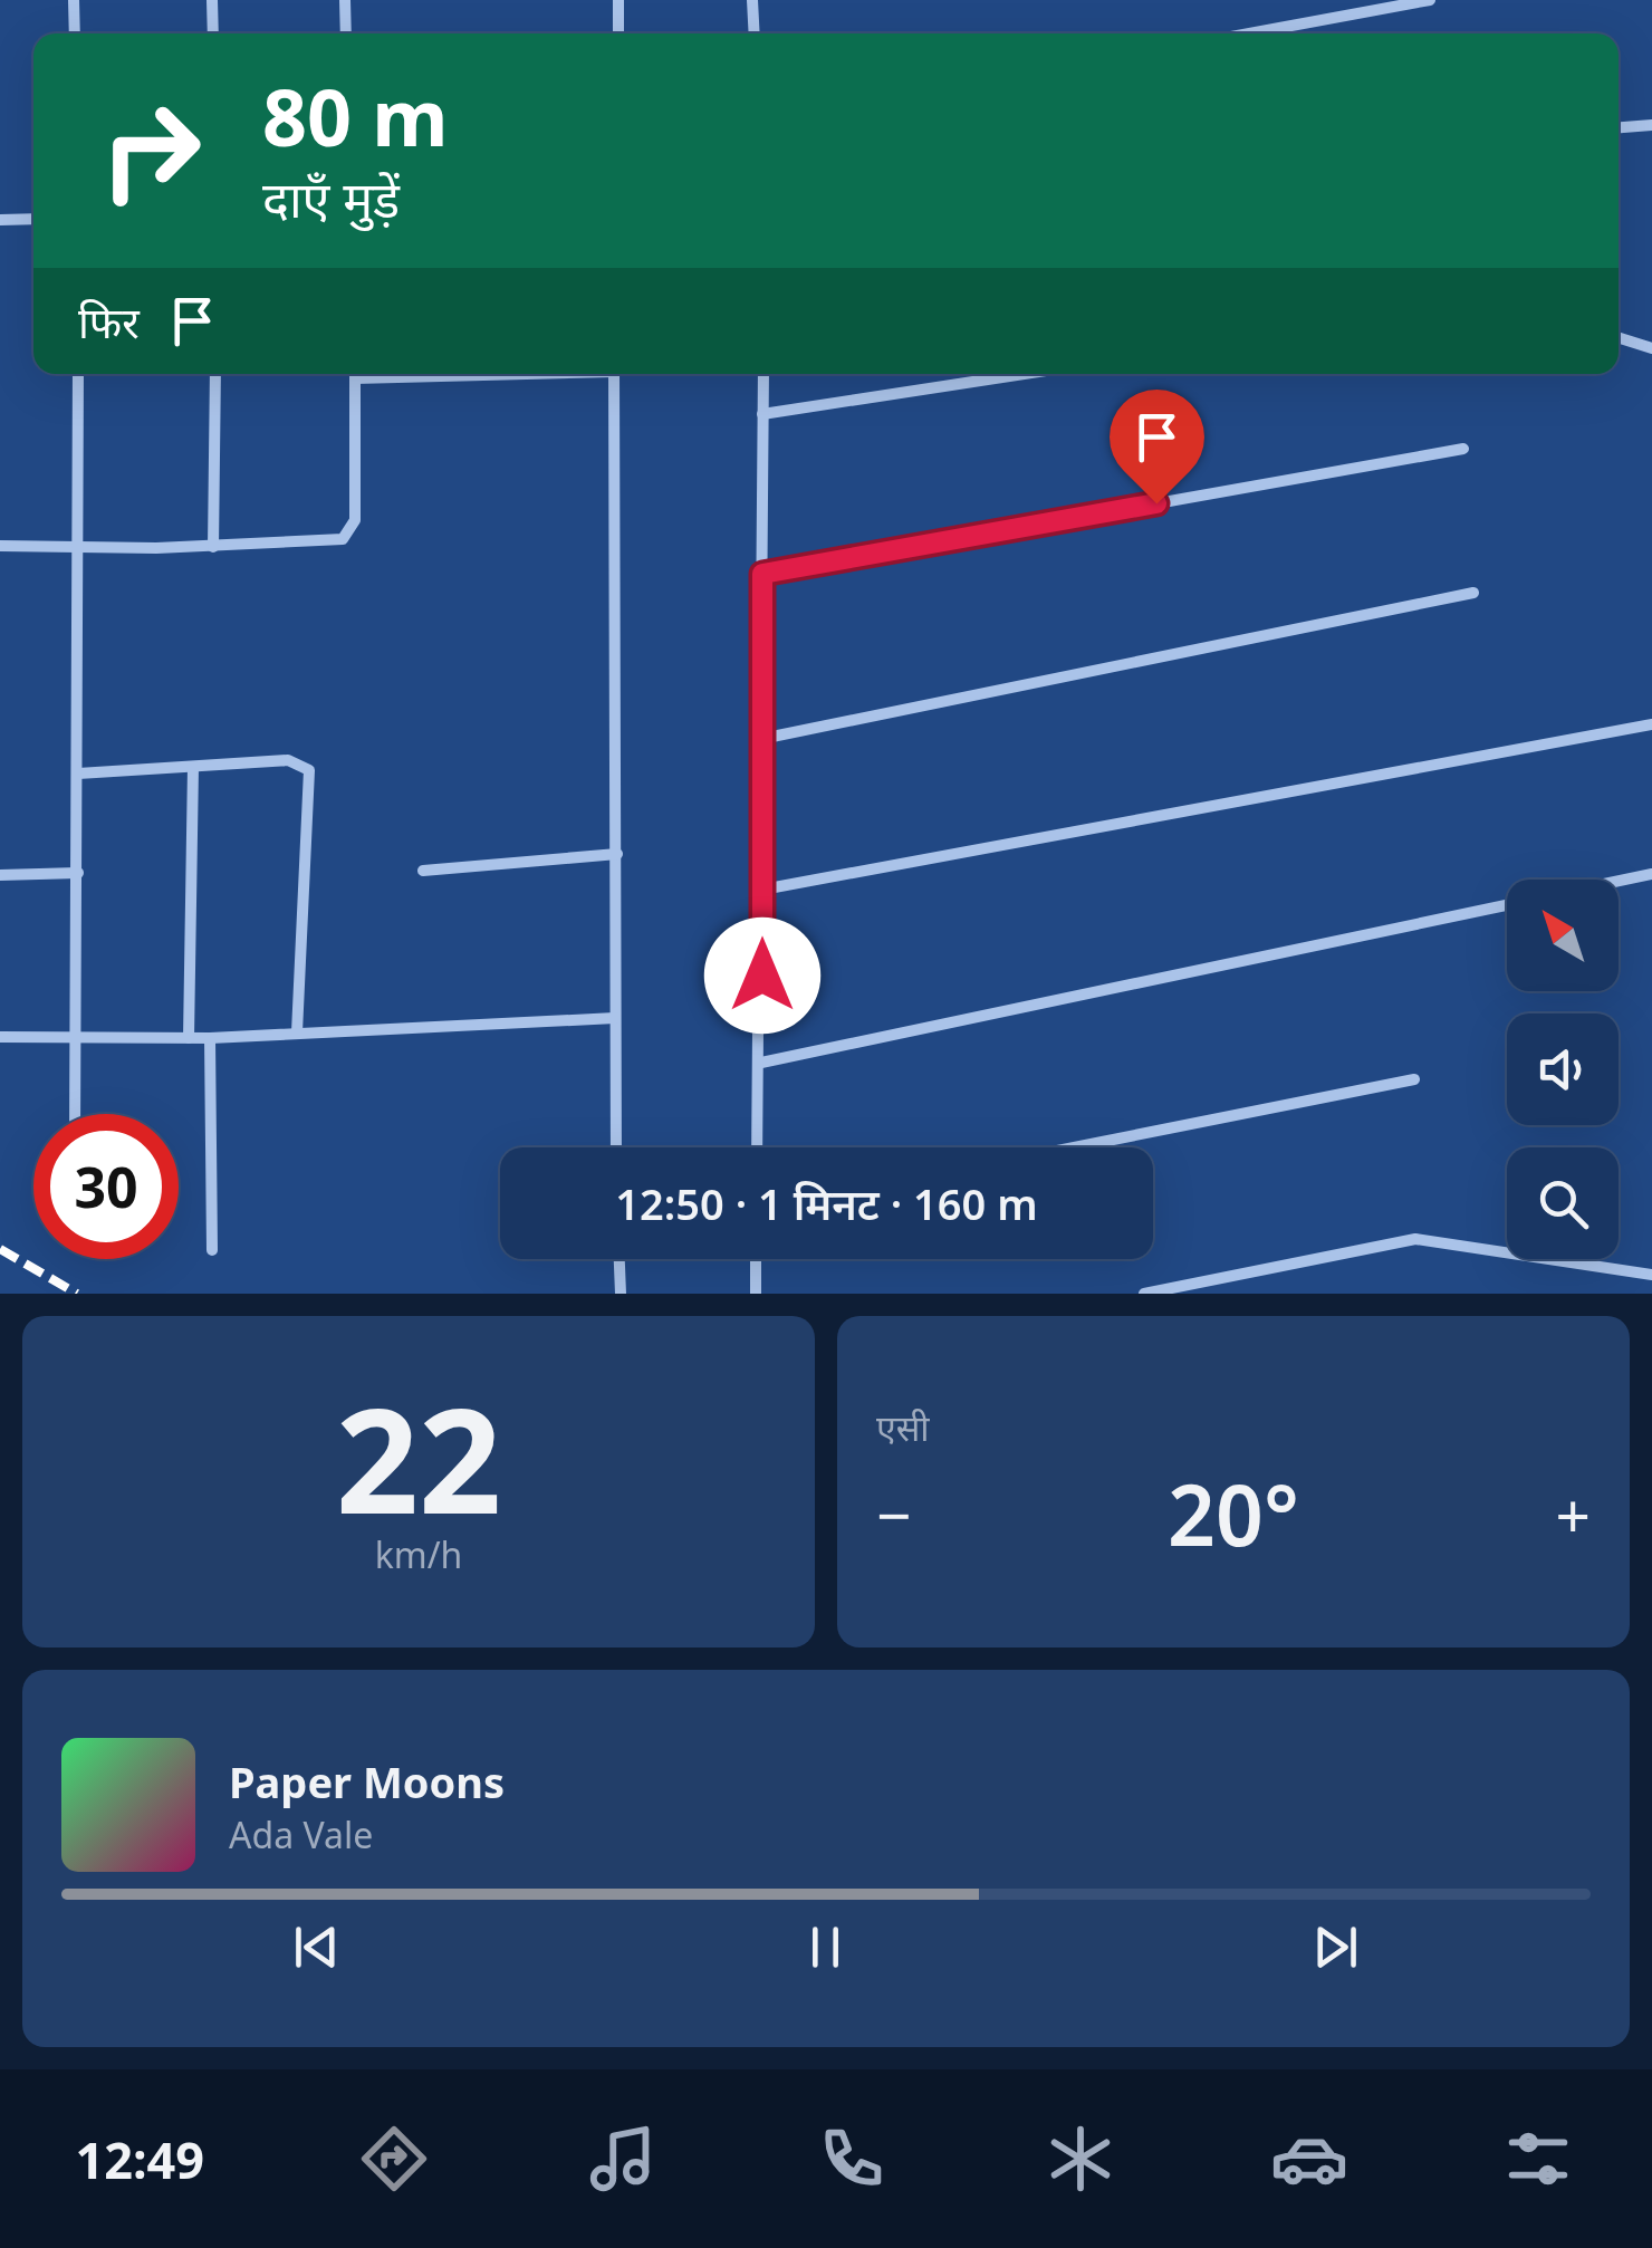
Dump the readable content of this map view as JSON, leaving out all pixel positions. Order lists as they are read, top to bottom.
{
  "north": "top left",
  "page": {
    "turn": ["80 m", "दाएँ मुड़ें"],
    "then": "फिर",
    "limit": "30",
    "trip": "12:50 · 1 मिनट · 160 m",
    "tile": [
      ["22", "km/h"],
      "एसी"
    ],
    "heat": ["−", "20°", "+"],
    "song": ["Paper Moons", "Ada Vale"],
    "tabs": "12:49"
  }
}
